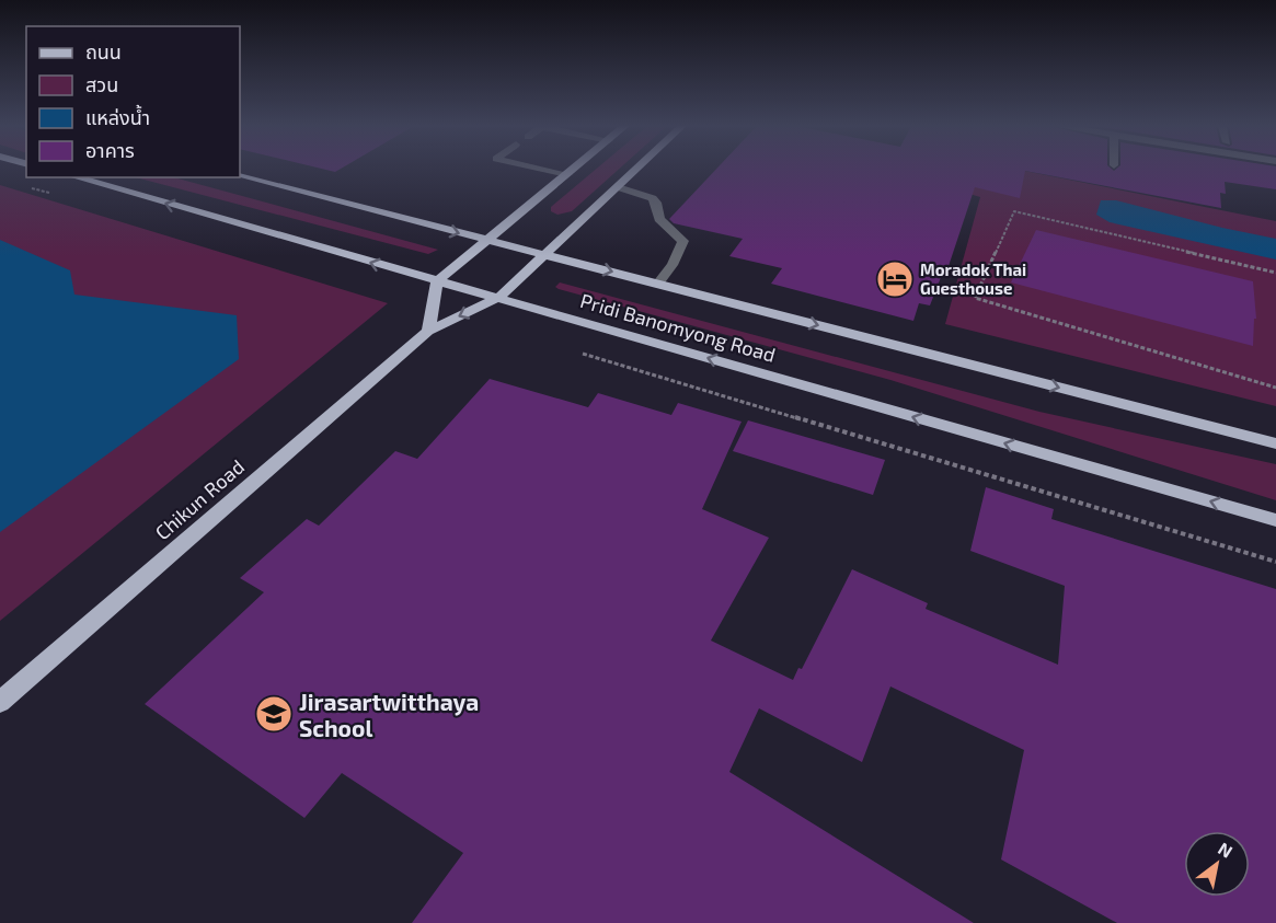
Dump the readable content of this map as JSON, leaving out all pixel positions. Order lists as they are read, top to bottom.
{
  "streets": {
    "main road": ["Pridi Banomyong Road", "Chikun Road"]
  },
  "crossings": [
    ["Pridi Banomyong Road", "Chikun Road"]
  ],
  "places": {
    "hotel": ["Moradok Thai Guesthouse"],
    "school or university": ["Jirasartwitthaya School"]
  },
  "legend": [
    "ถนน",
    "สวน",
    "แหล่งน้ำ",
    "อาคาร"
  ],
  "north": "top right"
}
